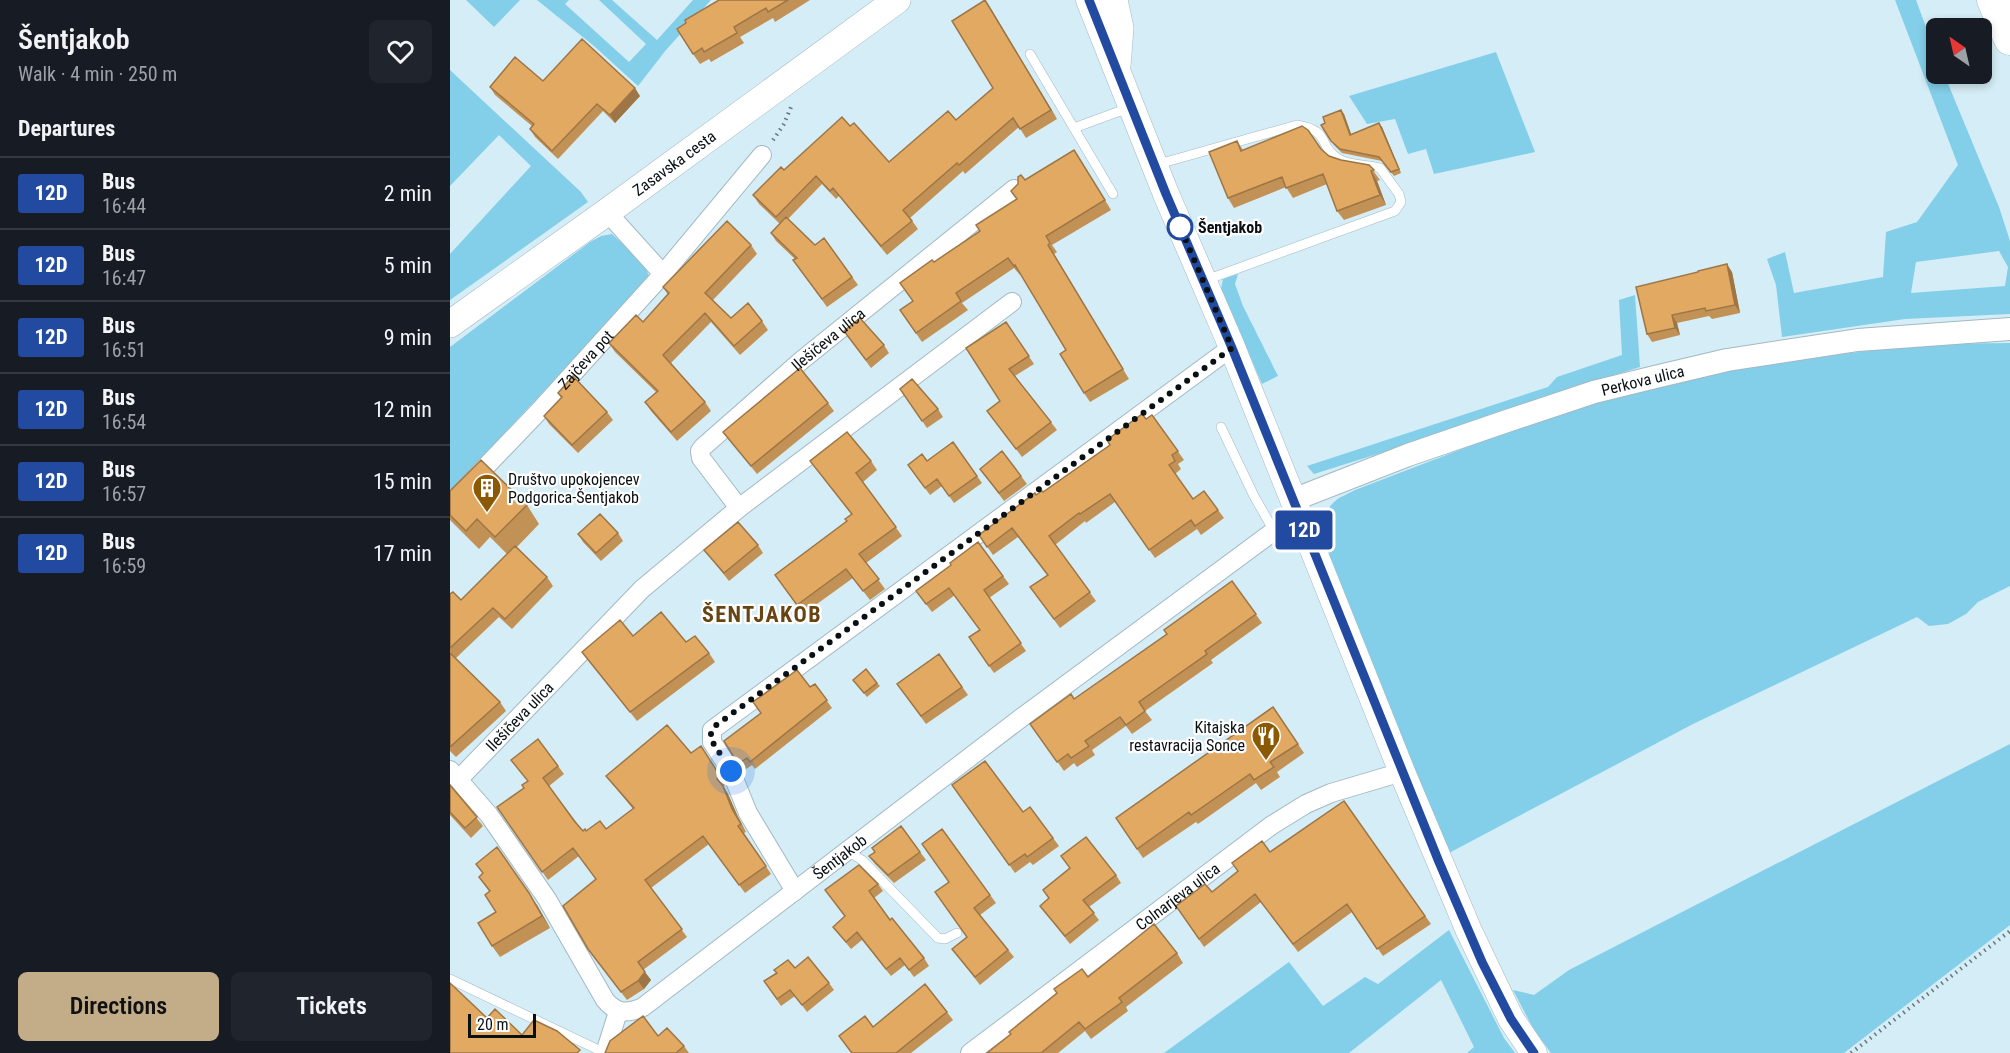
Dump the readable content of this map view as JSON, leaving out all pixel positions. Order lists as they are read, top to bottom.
{
  "streets": {
    "main road": ["Zasavska cesta"],
    "street": [
      "Ilešičeva ulica",
      "Zajčeva pot",
      "Perkova ulica",
      "Šentjakob",
      "Colnarjeva ulica"
    ]
  },
  "crossings": [
    ["Perkova ulica", "Šentjakob"]
  ],
  "districts": ["ŠENTJAKOB"],
  "places": {
    "other": ["Šentjakob"],
    "building": ["Društvo upokojencev Podgorica-Šentjakob"],
    "restaurant": ["Kitajska restavracija Sonce"]
  },
  "lines": ["bus line 12D"],
  "scale_bar": "20 m",
  "north": "top left",
  "page": {
    "heading": [
      ["Šentjakob", "Walk · 4 min · 250 m"],
      "Departures"
    ],
    "on_map": "12D",
    "list": [
      {
        "mark": "12D",
        "name": "Bus",
        "note": "16:44",
        "value": "2 min"
      },
      {
        "mark": "12D",
        "name": "Bus",
        "note": "16:47",
        "value": "5 min"
      },
      {
        "mark": "12D",
        "name": "Bus",
        "note": "16:51",
        "value": "9 min"
      },
      {
        "mark": "12D",
        "name": "Bus",
        "note": "16:54",
        "value": "12 min"
      },
      {
        "mark": "12D",
        "name": "Bus",
        "note": "16:57",
        "value": "15 min"
      },
      {
        "mark": "12D",
        "name": "Bus",
        "note": "16:59",
        "value": "17 min"
      }
    ],
    "buttons": ["Directions", "Tickets"],
    "scale": "20 m"
  }
}
